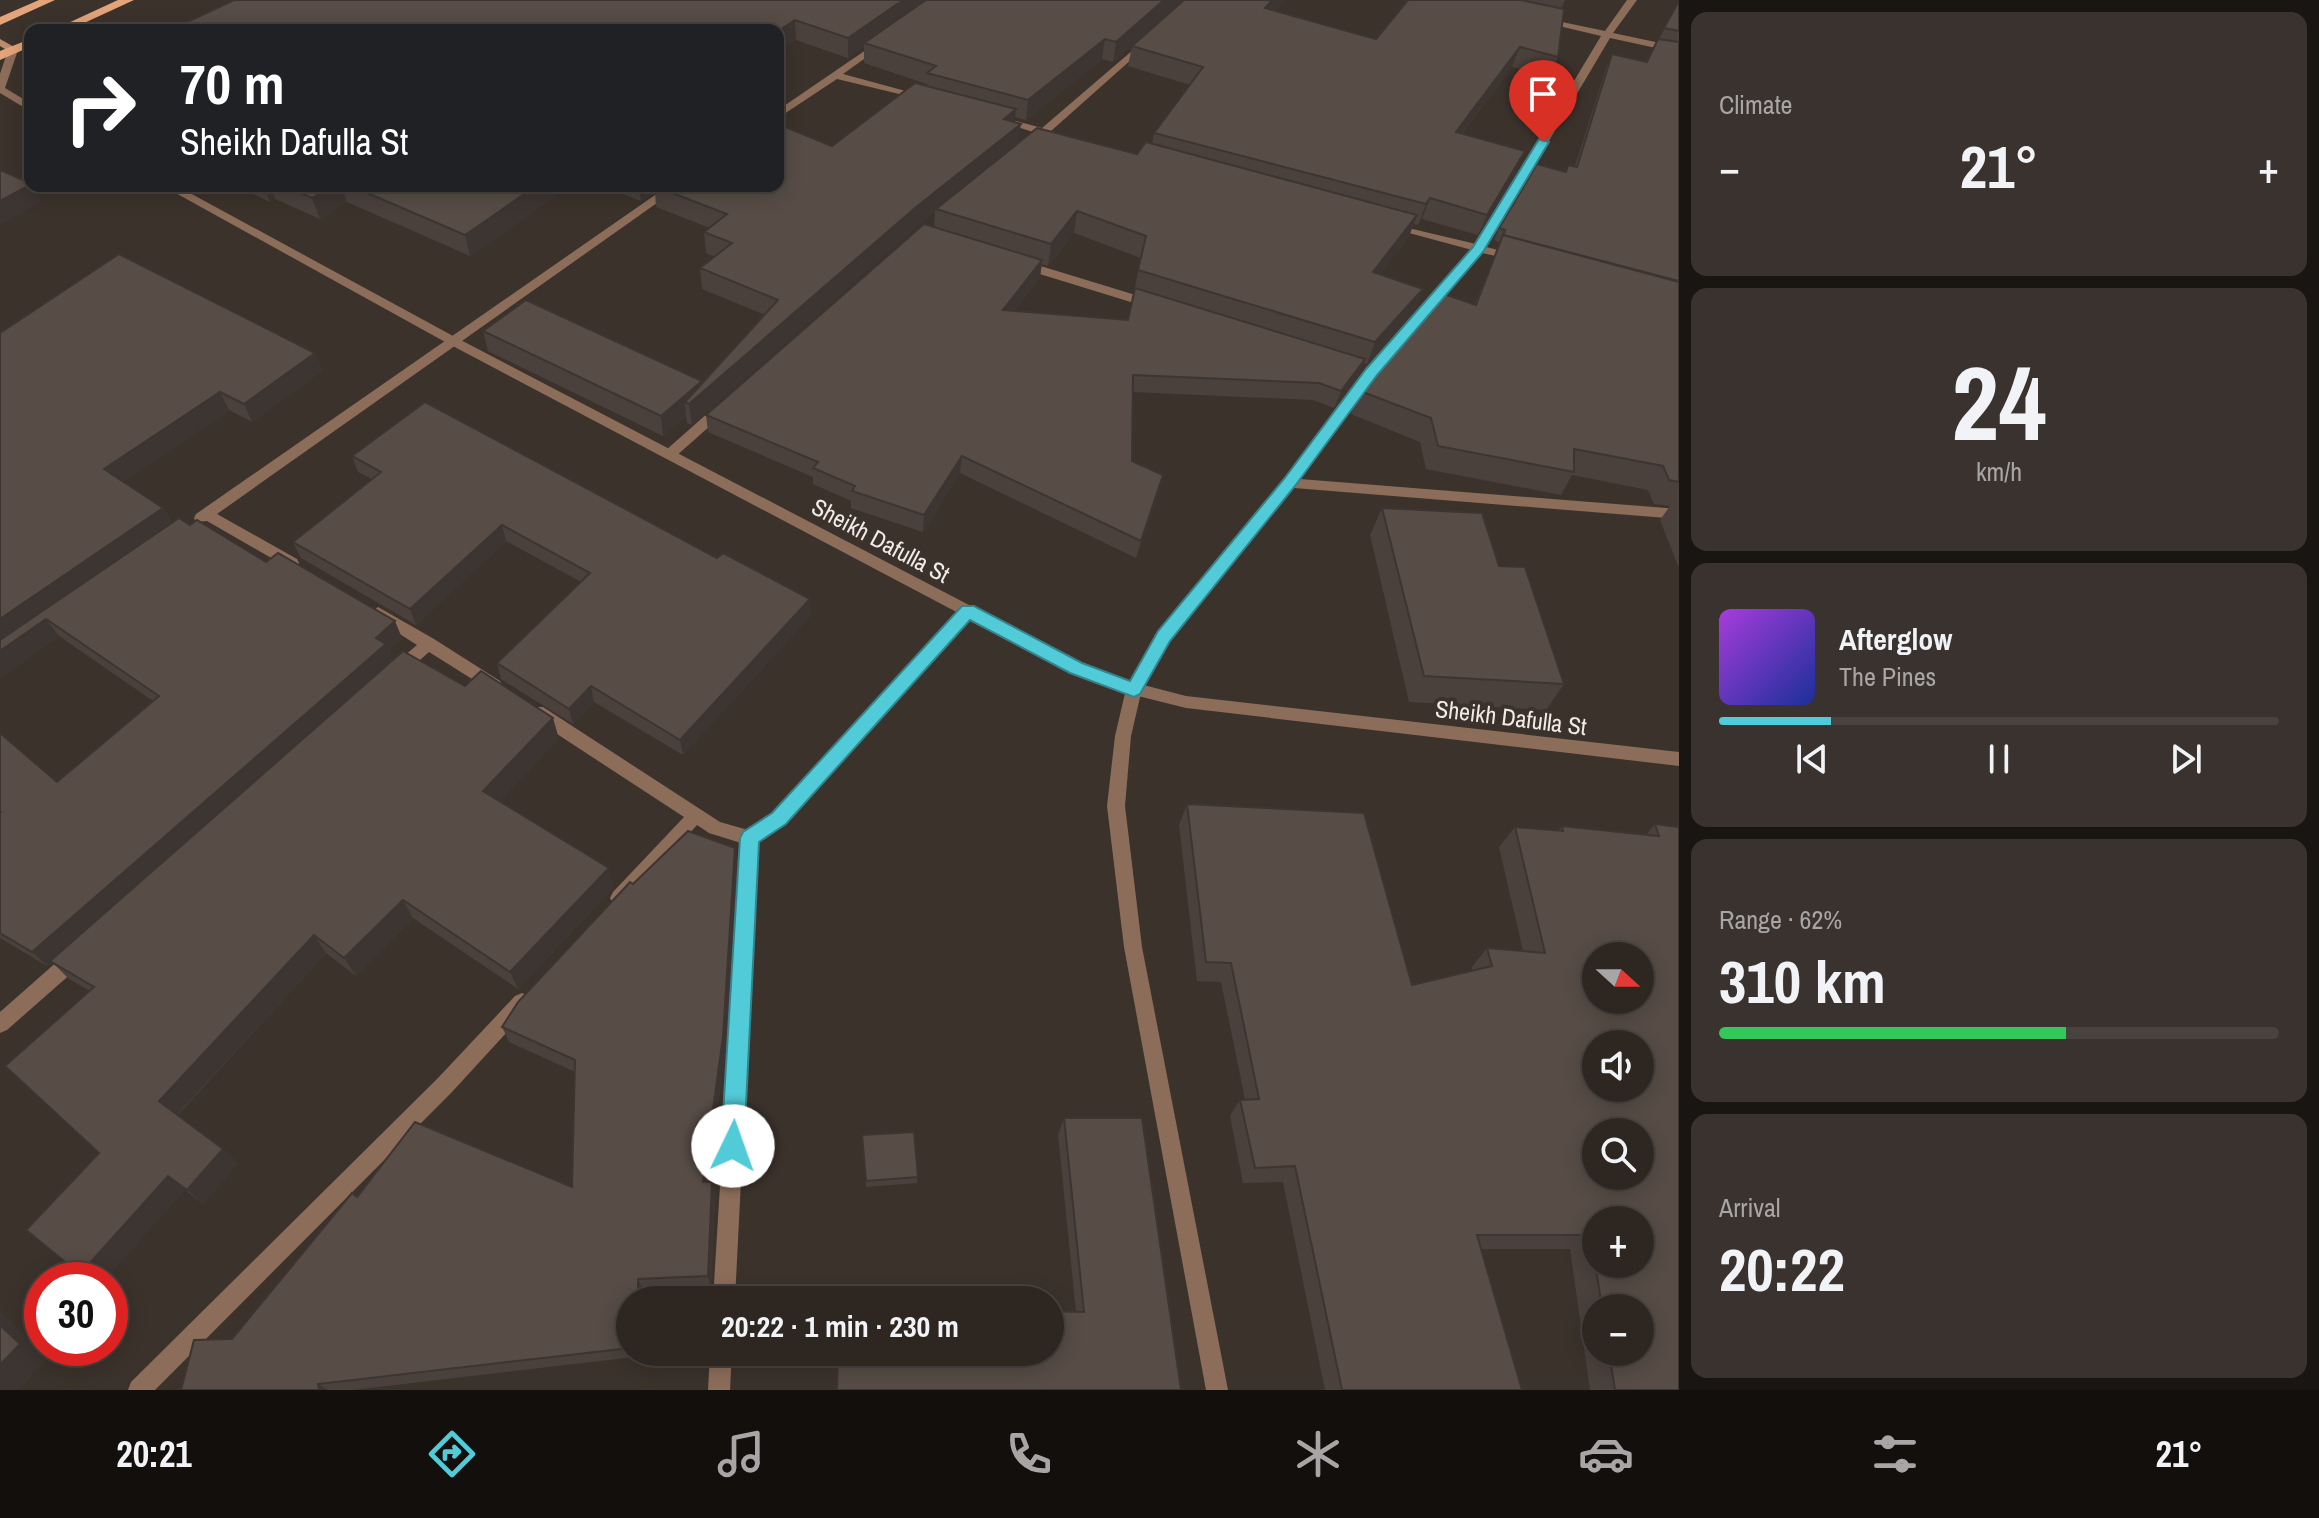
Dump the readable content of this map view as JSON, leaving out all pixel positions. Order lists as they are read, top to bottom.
{
  "streets": {
    "street": ["Sheikh Dafulla St"]
  },
  "north": "right",
  "page": {
    "tile": [
      "Climate",
      ["24", "km/h"],
      ["Range · 62%", "310 km"],
      ["Arrival", "20:22"]
    ],
    "turn": ["70 m", "Sheikh Dafulla St"],
    "heat": ["−", "21°", "+"],
    "song": ["Afterglow", "The Pines"],
    "map_buttons": ["+", "−"],
    "limit": "30",
    "trip": "20:22 · 1 min · 230 m",
    "tabs": ["20:21", "21°"]
  }
}
